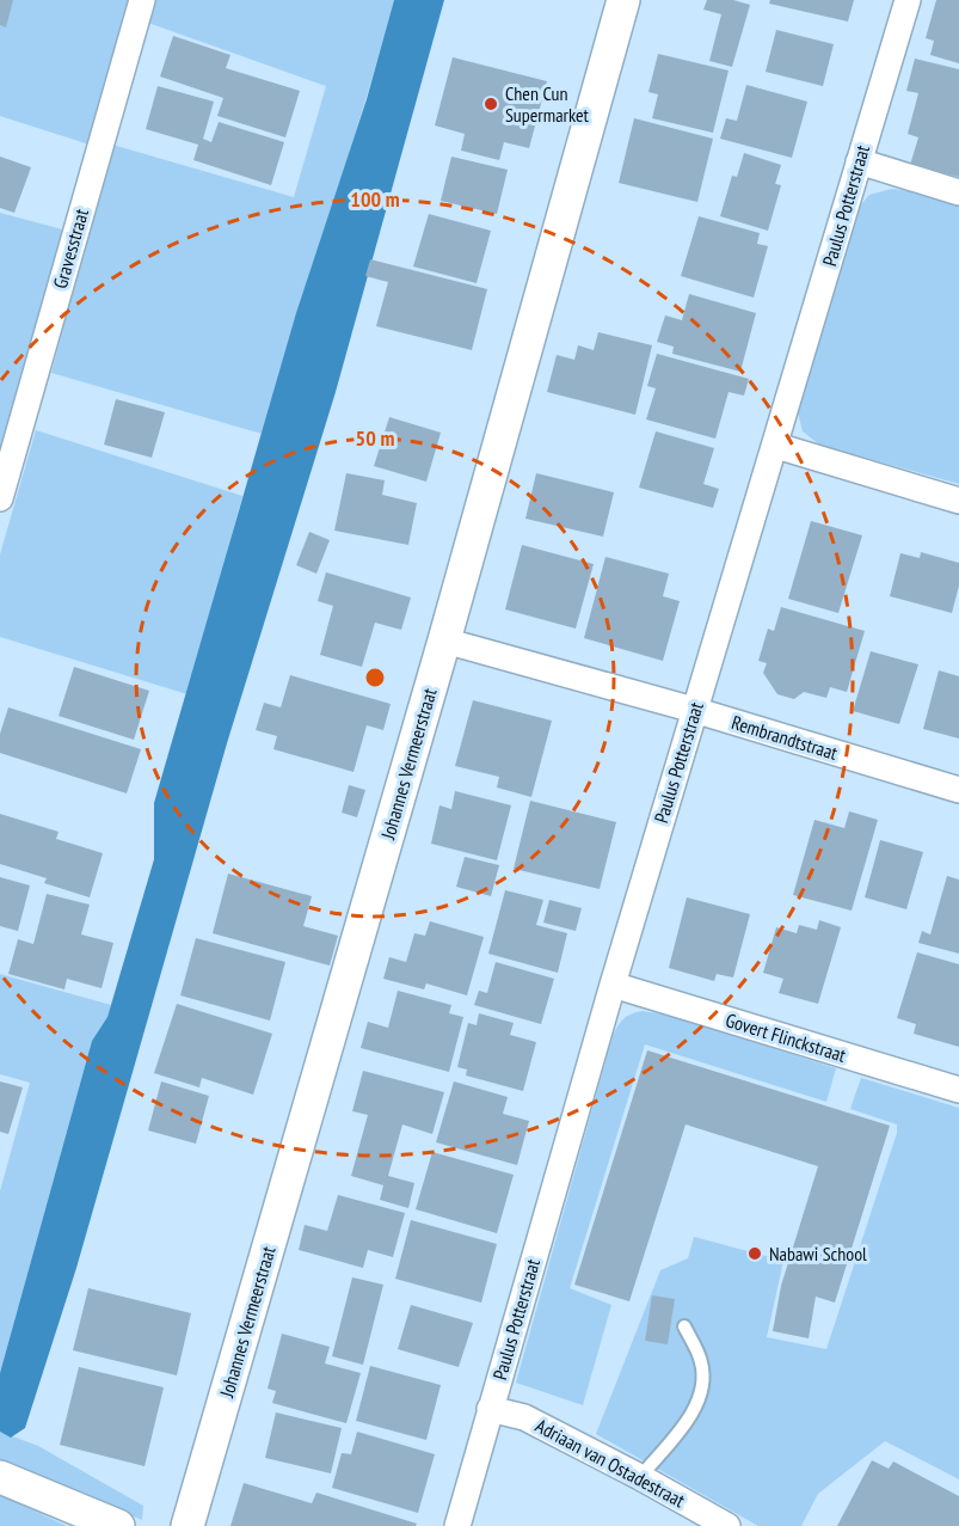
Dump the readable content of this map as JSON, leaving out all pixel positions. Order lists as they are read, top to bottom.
{
  "streets": {
    "street": [
      "Paulus Potterstraat",
      "Gravesstraat",
      "Rembrandtstraat",
      "Johannes Vermeerstraat",
      "Govert Flinckstraat",
      "Adriaan van Ostadestraat"
    ]
  },
  "crossings": [
    ["Paulus Potterstraat", "Rembrandtstraat"],
    ["Paulus Potterstraat", "Govert Flinckstraat"],
    ["Paulus Potterstraat", "Adriaan van Ostadestraat"],
    ["Rembrandtstraat", "Johannes Vermeerstraat"]
  ],
  "places": ["Chen Cun Supermarket", "Nabawi School"],
  "rings": ["100 m", "50 m"]
}
